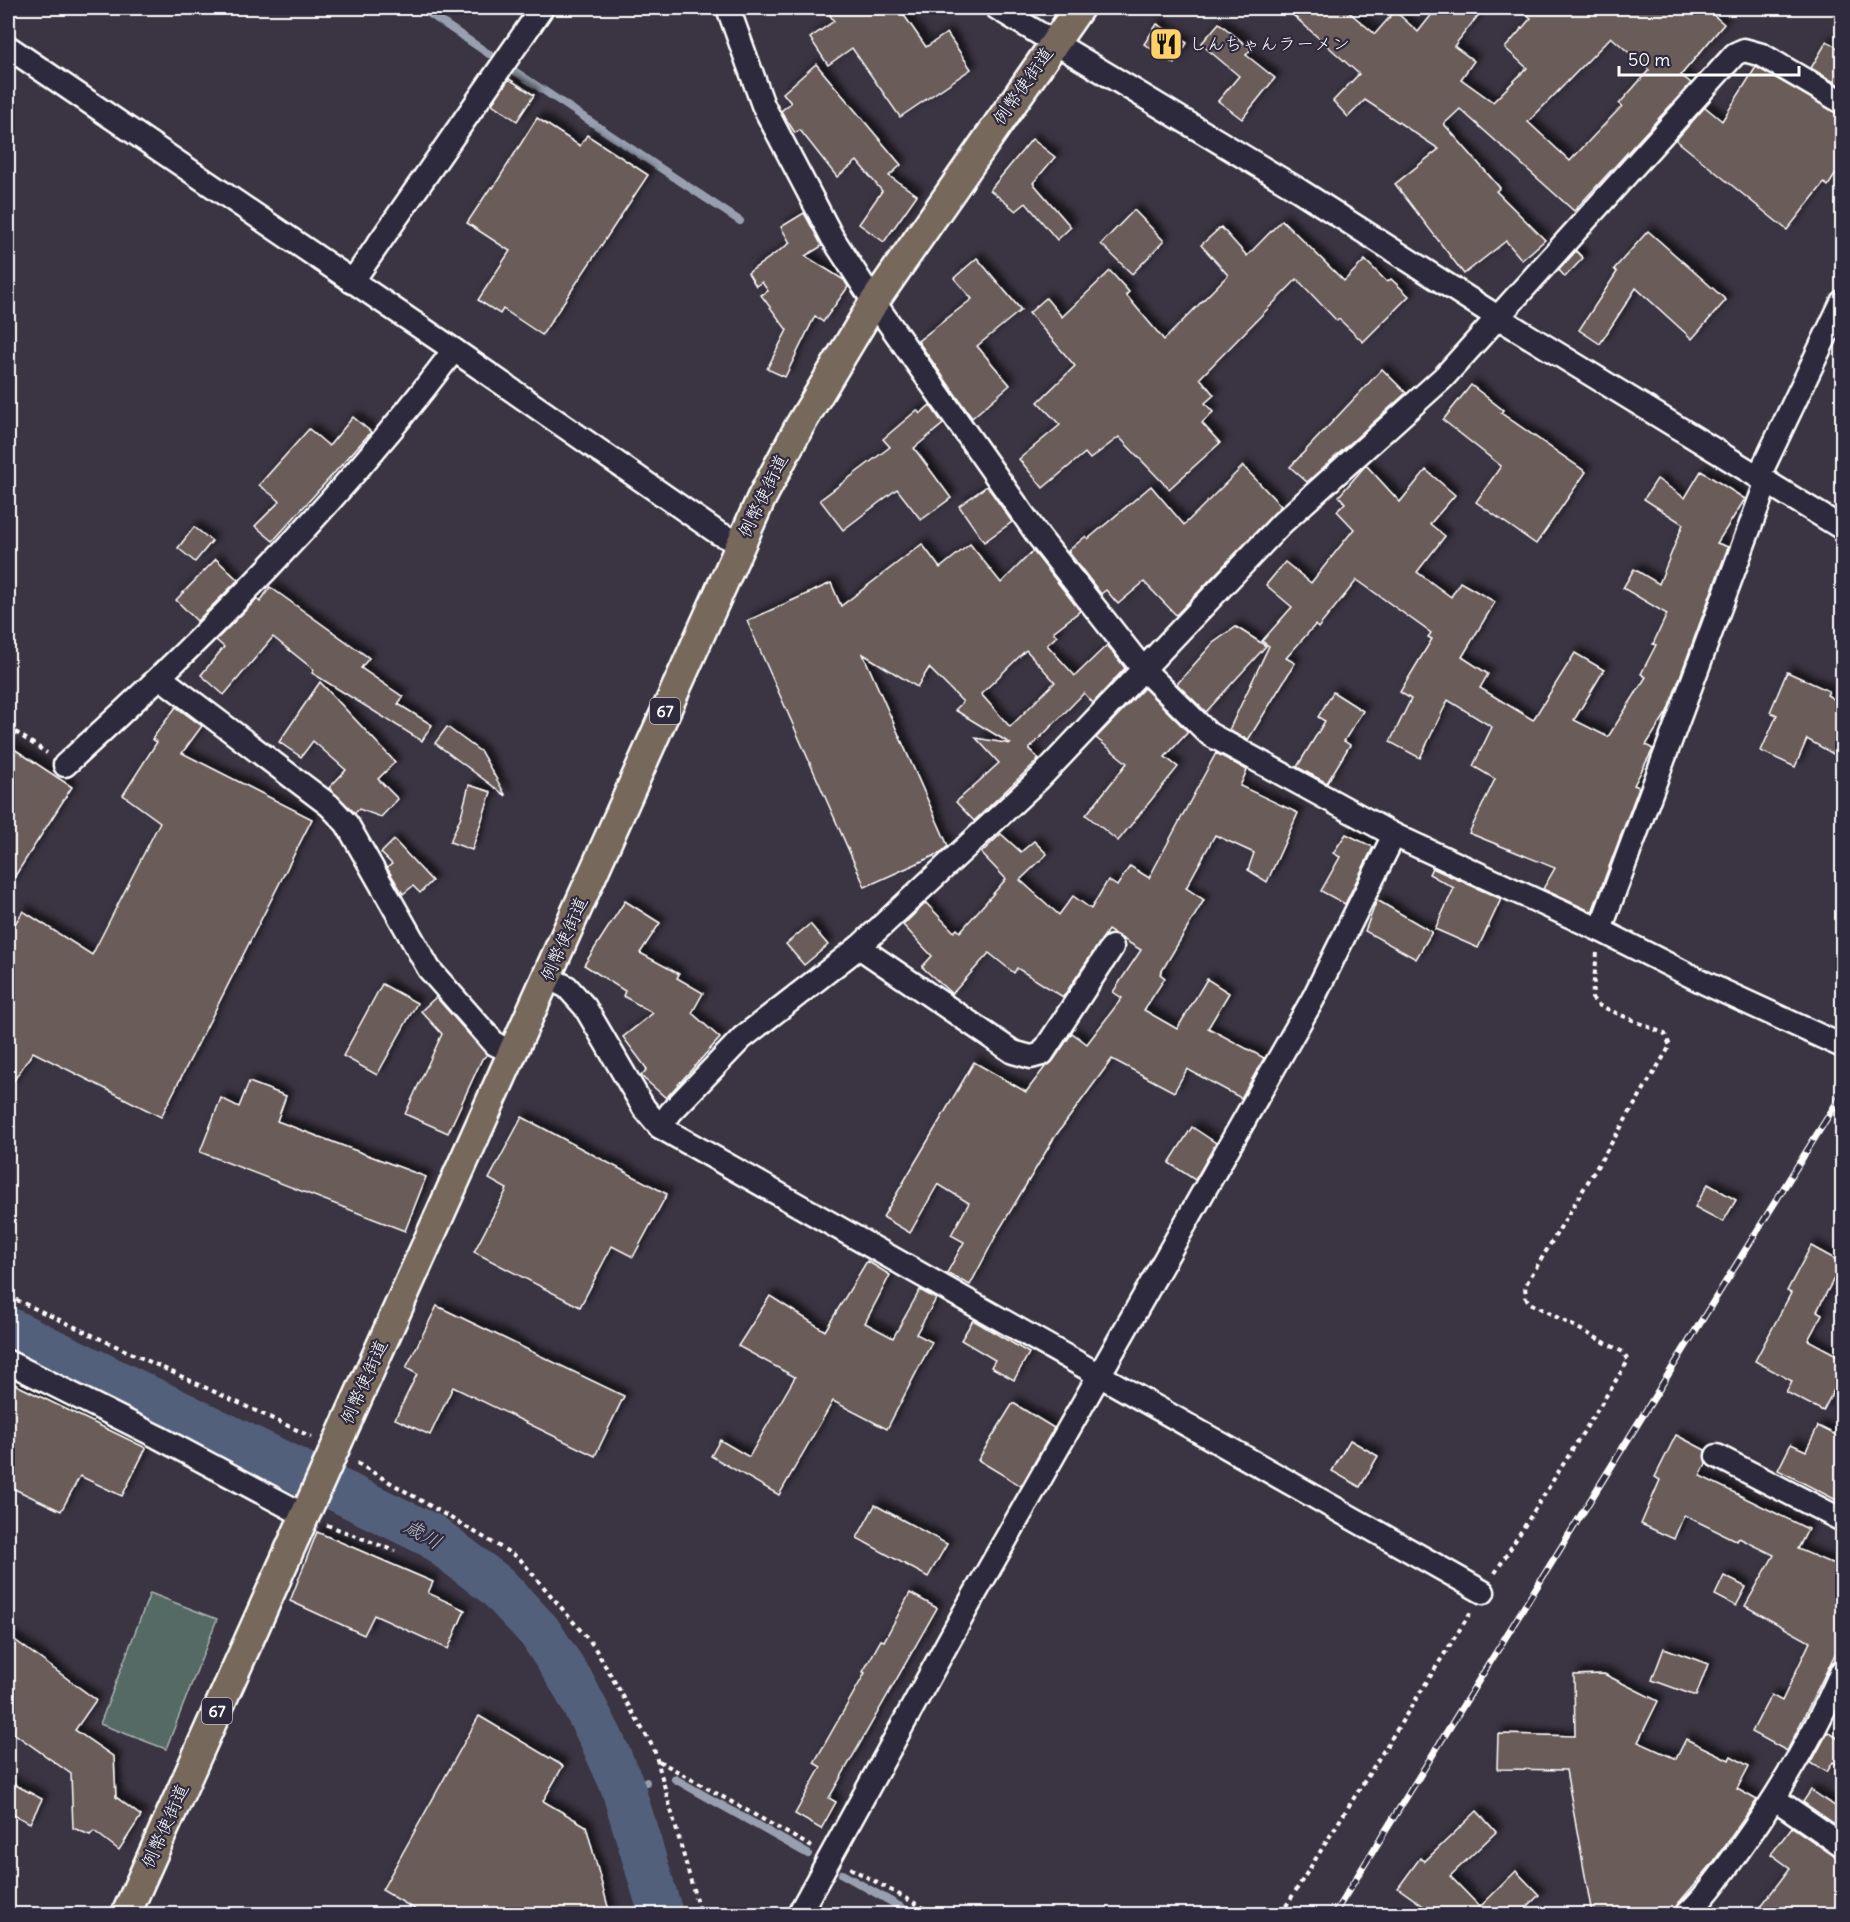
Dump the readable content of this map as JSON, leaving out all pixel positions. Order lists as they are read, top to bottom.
{
  "streets": {
    "main road": ["例幣使街道", "67"]
  },
  "water": ["歳川"],
  "places": {
    "restaurant": ["しんちゃんラーメン"]
  },
  "scale_bar": "50 m"
}
